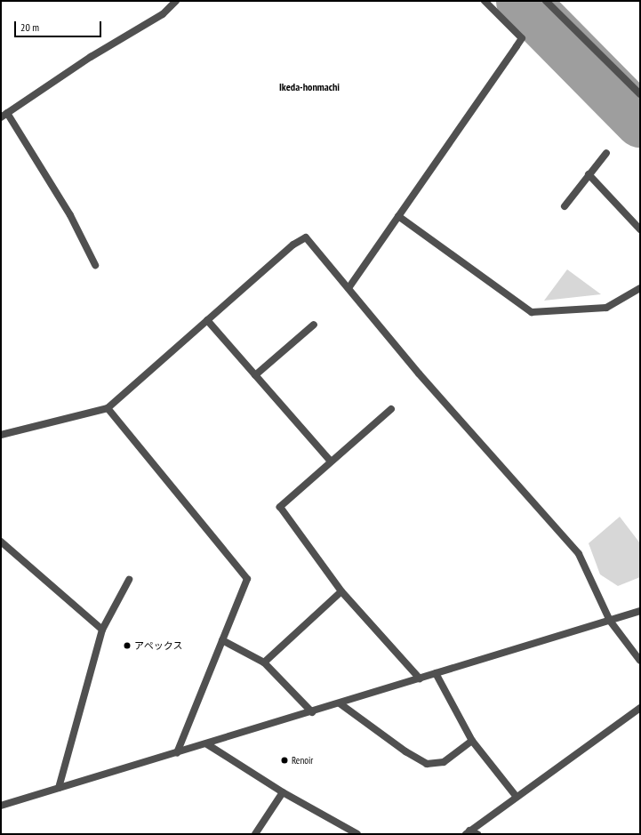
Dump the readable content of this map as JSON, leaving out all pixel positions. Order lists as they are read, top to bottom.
{
  "districts": ["Ikeda-honmachi"],
  "places": ["アペックス", "Renoir"],
  "scale_bar": "20 m"
}
